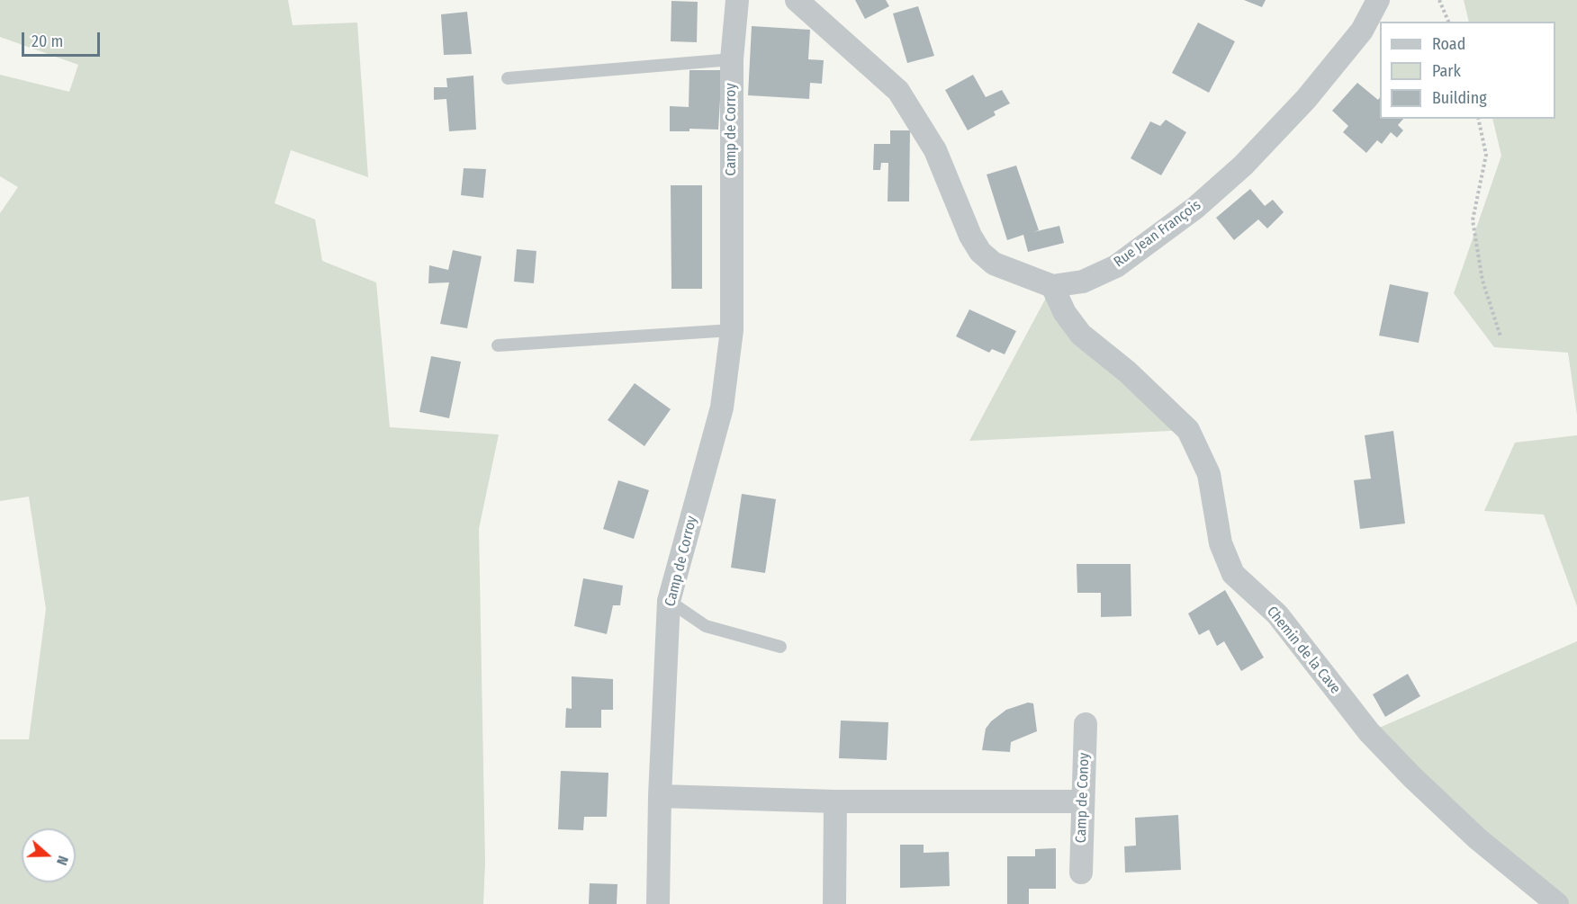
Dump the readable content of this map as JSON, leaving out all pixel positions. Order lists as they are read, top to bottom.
{
  "streets": {
    "street": [
      "Camp de Corroy",
      "Rue Jean François",
      "Chemin de la Cave",
      "Camp de Conoy"
    ]
  },
  "crossings": [
    ["Rue Jean François", "Chemin de la Cave"]
  ],
  "legend": ["Road", "Park", "Building"],
  "scale_bar": "20 m",
  "north": "right"
}
